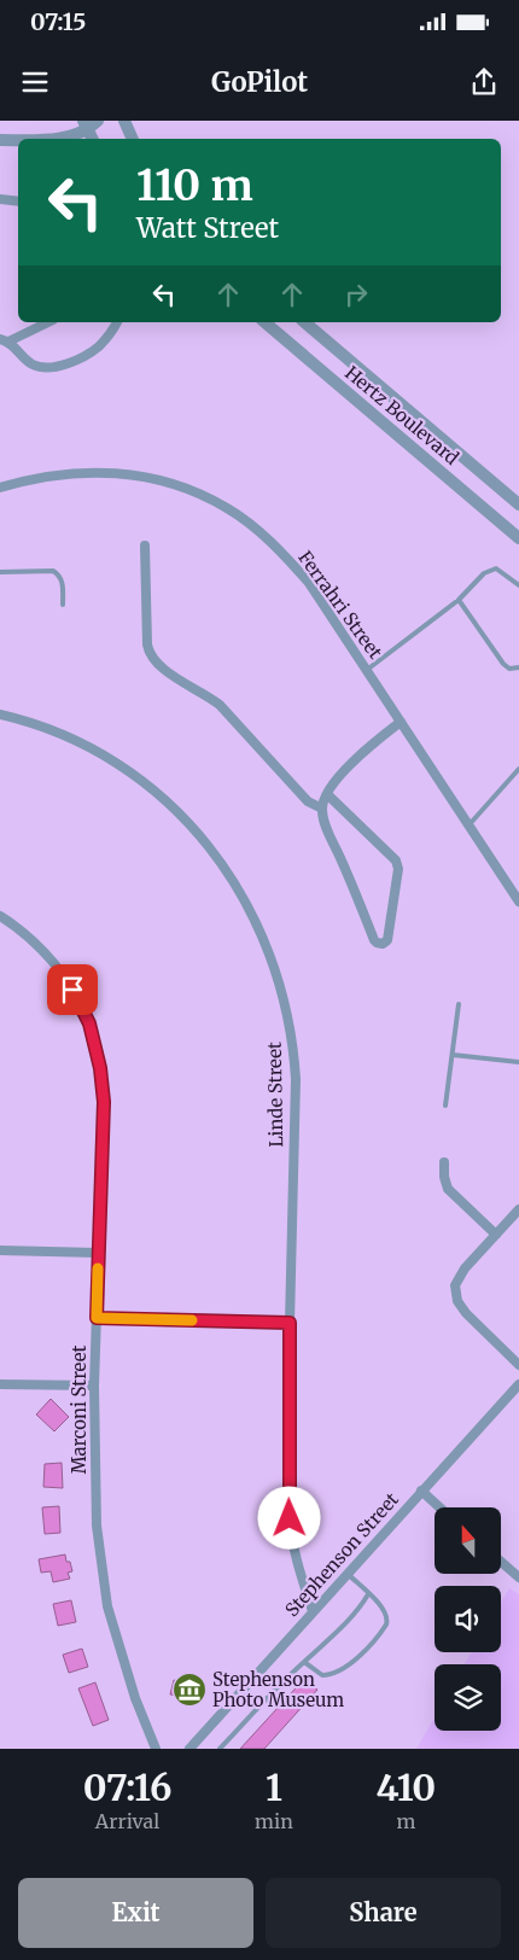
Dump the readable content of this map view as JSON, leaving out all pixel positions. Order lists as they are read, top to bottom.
{
  "streets": {
    "street": [
      "Hertz Boulevard",
      "Ferrahri Street",
      "Linde Street",
      "Marconi Street",
      "Stephenson Street"
    ]
  },
  "crossings": [
    ["Linde Street", "Stephenson Street"]
  ],
  "places": {
    "museum": ["Stephenson Photo Museum"]
  },
  "north": "top",
  "page": {
    "status": "07:15",
    "header": "GoPilot",
    "turn": ["110 m", "Watt Street"],
    "eta": [
      "07:16",
      "Arrival",
      "1",
      "min",
      "410",
      "m"
    ],
    "buttons": ["Exit", "Share"]
  }
}
